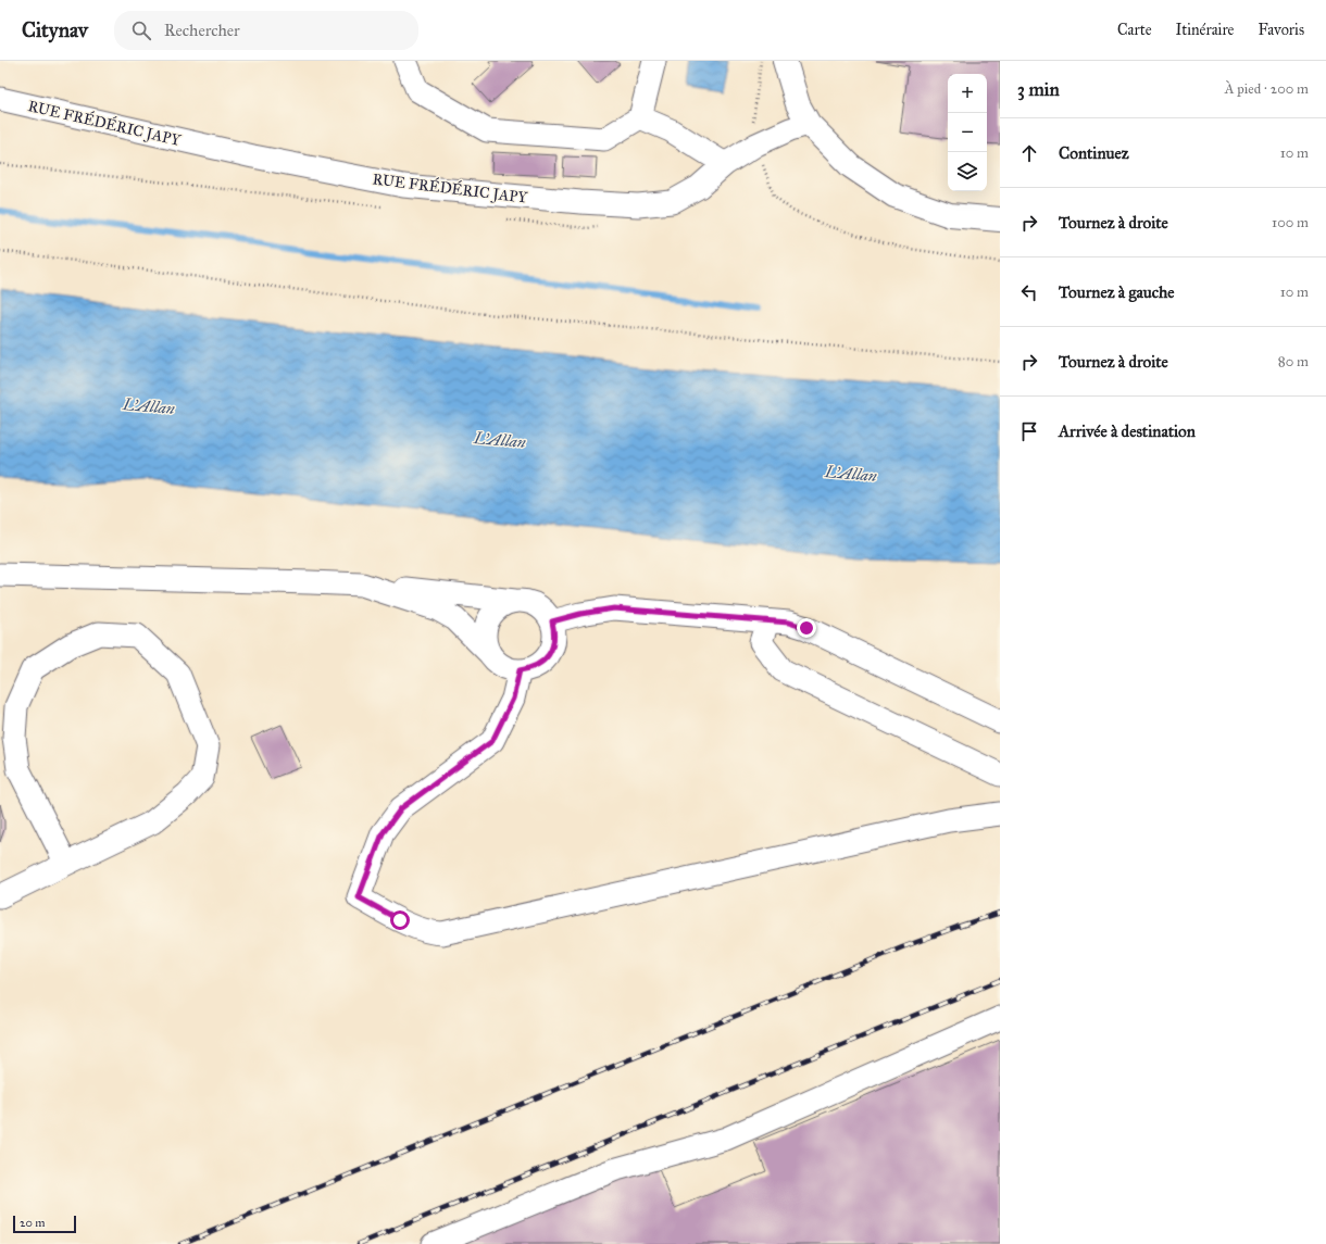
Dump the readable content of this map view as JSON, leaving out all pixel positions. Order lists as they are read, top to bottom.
{
  "streets": {
    "street": ["RUE FRÉDÉRIC JAPY"]
  },
  "water": ["L'Allan"],
  "scale_bar": "20 m",
  "page": {
    "header": "Citynav",
    "search": "Rechercher",
    "nav": ["Carte", "Itinéraire", "Favoris"],
    "heading": ["3 min", "À pied · 200 m"],
    "map_buttons": ["+", "−"],
    "list": [
      ["Continuez", "10 m"],
      ["Tournez à droite", "100 m"],
      ["Tournez à gauche", "10 m"],
      ["Tournez à droite", "80 m"],
      "Arrivée à destination"
    ],
    "scale": "20 m"
  }
}
